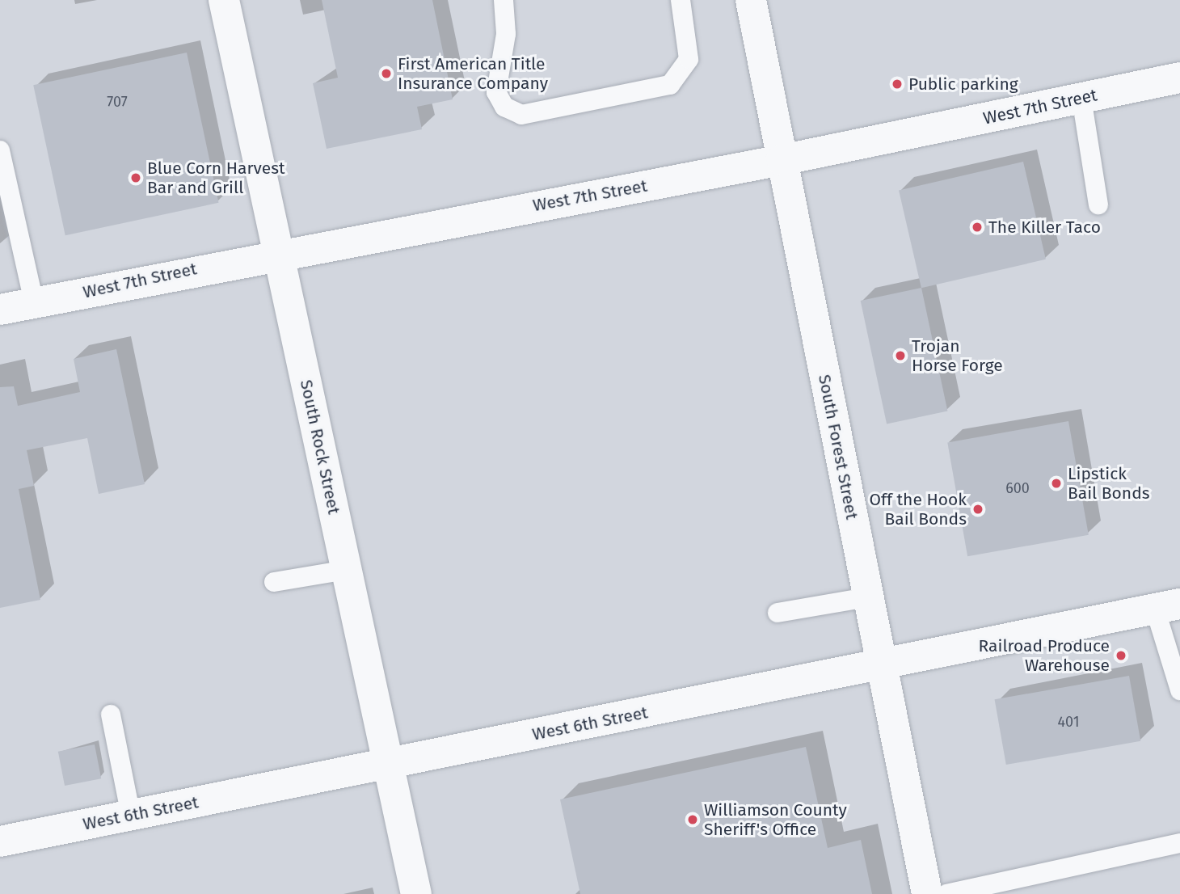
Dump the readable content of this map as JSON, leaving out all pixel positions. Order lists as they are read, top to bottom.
{
  "streets": {
    "street": [
      "West 7th Street",
      "South Rock Street",
      "South Forest Street",
      "West 6th Street"
    ]
  },
  "crossings": [
    ["West 7th Street", "South Rock Street"],
    ["West 7th Street", "South Forest Street"],
    ["South Rock Street", "West 6th Street"],
    ["South Forest Street", "West 6th Street"]
  ],
  "places": [
    "First American Title Insurance Company",
    "Public parking",
    "Blue Corn Harvest Bar and Grill",
    "The Killer Taco",
    "Trojan Horse Forge",
    "Lipstick Bail Bonds",
    "Off the Hook Bail Bonds",
    "Railroad Produce Warehouse",
    "Williamson County Sheriff's Office"
  ],
  "house_numbers": ["707", "600", "401"]
}
